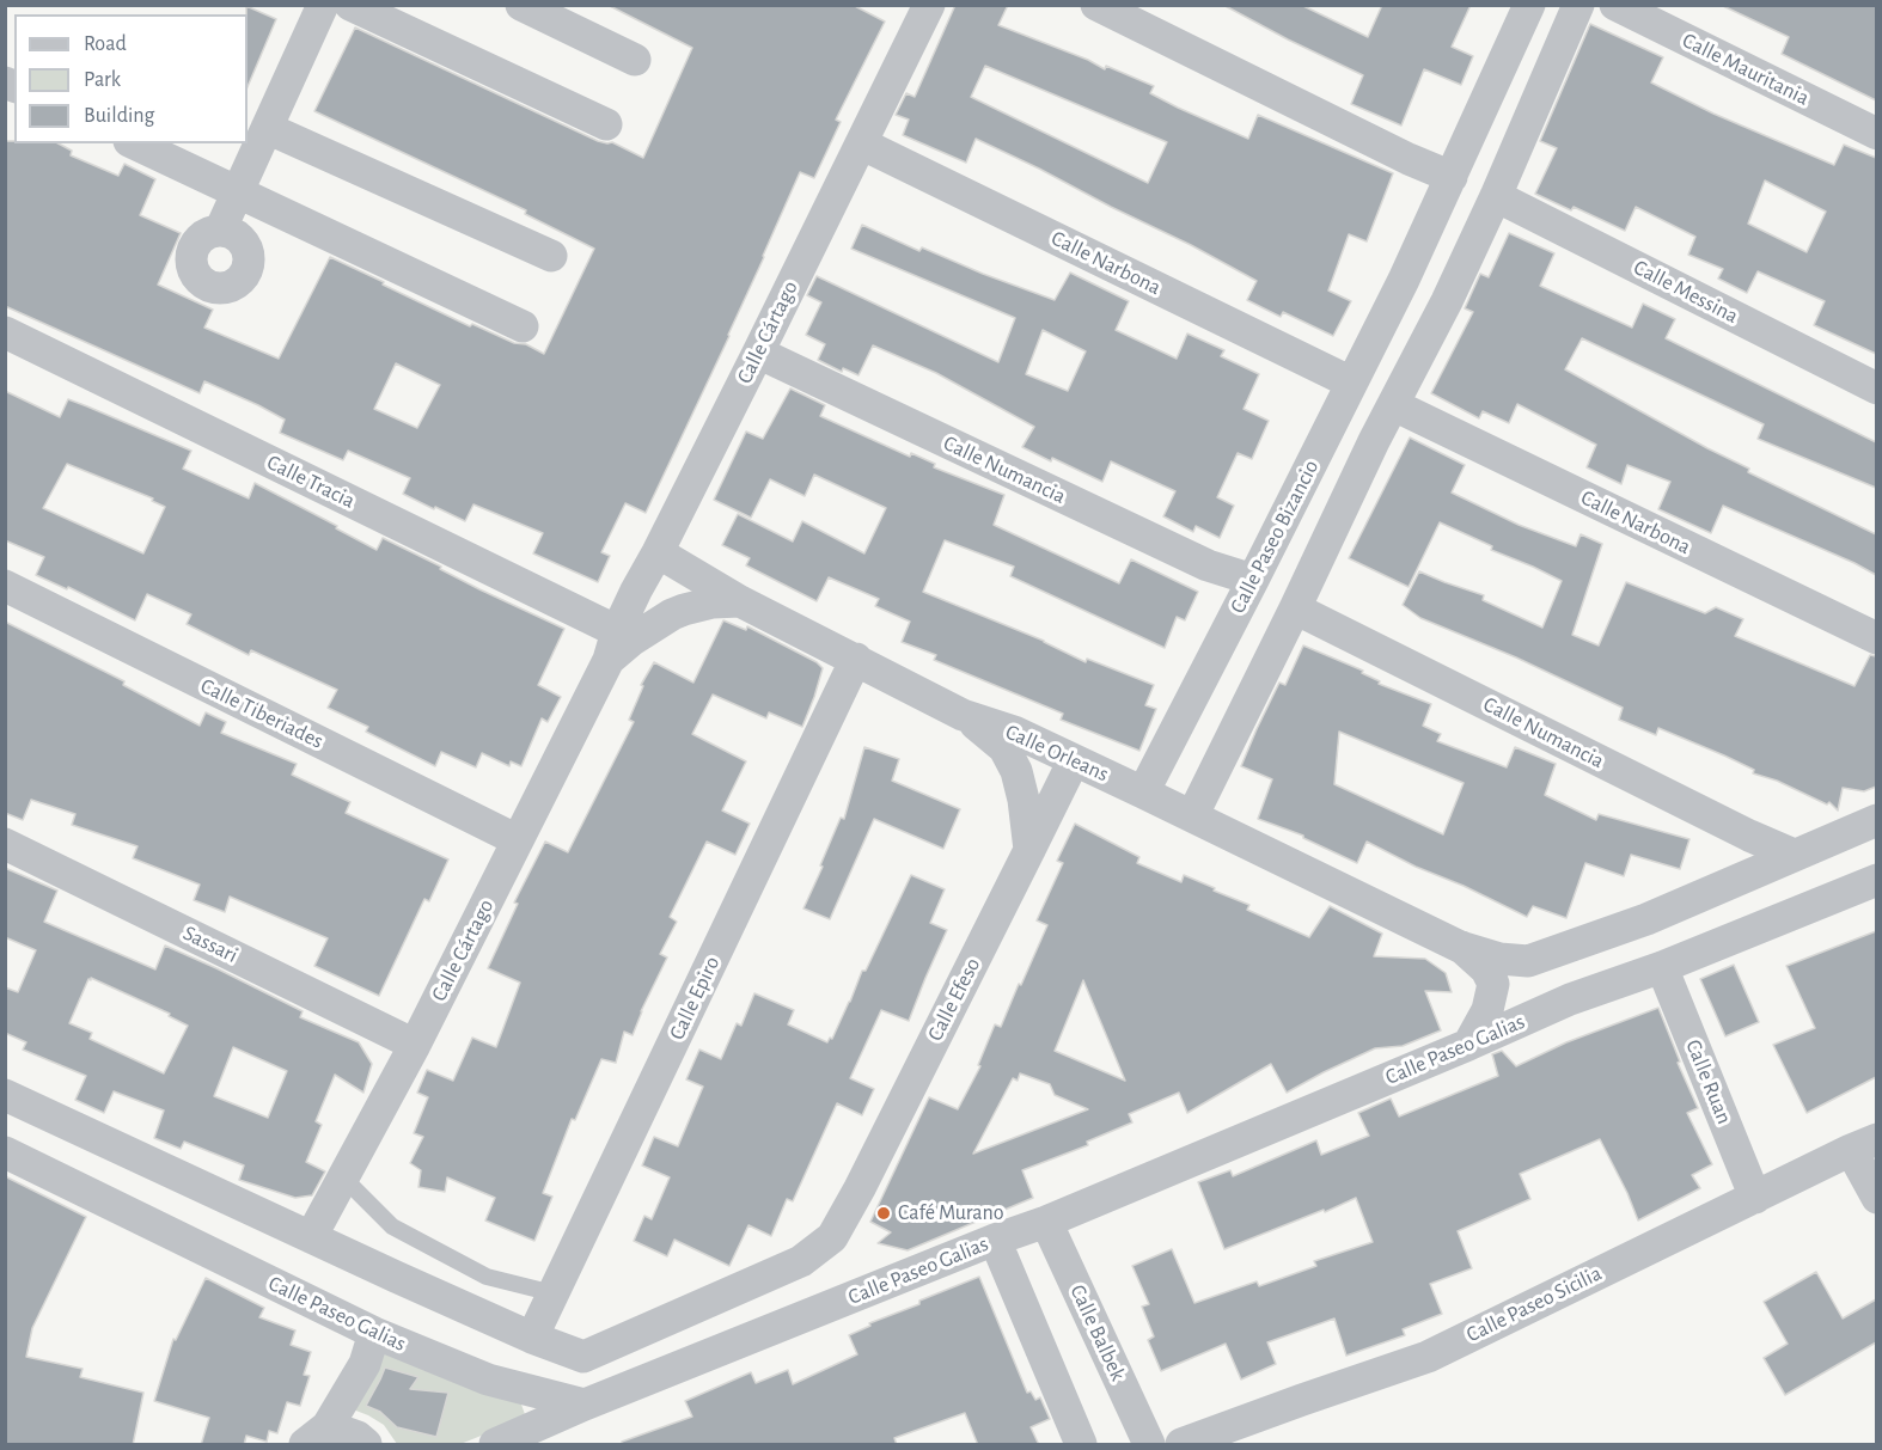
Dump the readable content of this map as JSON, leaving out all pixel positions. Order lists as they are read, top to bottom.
{
  "streets": {
    "street": [
      "Calle Mauritania",
      "Calle Narbona",
      "Calle Messina",
      "Calle Cártago",
      "Calle Numancia",
      "Calle Tracia",
      "Calle Paseo Bizancio",
      "Calle Tiberiades",
      "Calle Orleans",
      "Sassari",
      "Calle Epiro",
      "Calle Efeso",
      "Calle Paseo Galias",
      "Calle Ruan",
      "Calle Paseo Sicilia",
      "Calle Balbek"
    ]
  },
  "crossings": [
    ["Calle Narbona", "Calle Cártago"],
    ["Calle Narbona", "Calle Paseo Bizancio"],
    ["Calle Cártago", "Calle Numancia"],
    ["Calle Cártago", "Calle Tracia"],
    ["Calle Cártago", "Calle Tiberiades"],
    ["Calle Cártago", "Calle Orleans"],
    ["Calle Cártago", "Sassari"],
    ["Calle Numancia", "Calle Paseo Bizancio"],
    ["Calle Paseo Bizancio", "Calle Orleans"],
    ["Calle Orleans", "Calle Epiro"],
    ["Calle Orleans", "Calle Efeso"],
    ["Calle Epiro", "Calle Efeso"],
    ["Calle Paseo Galias", "Calle Ruan"],
    ["Calle Paseo Galias", "Calle Balbek"],
    ["Calle Ruan", "Calle Paseo Sicilia"]
  ],
  "places": ["Café Murano"],
  "legend": ["Road", "Park", "Building"]
}
